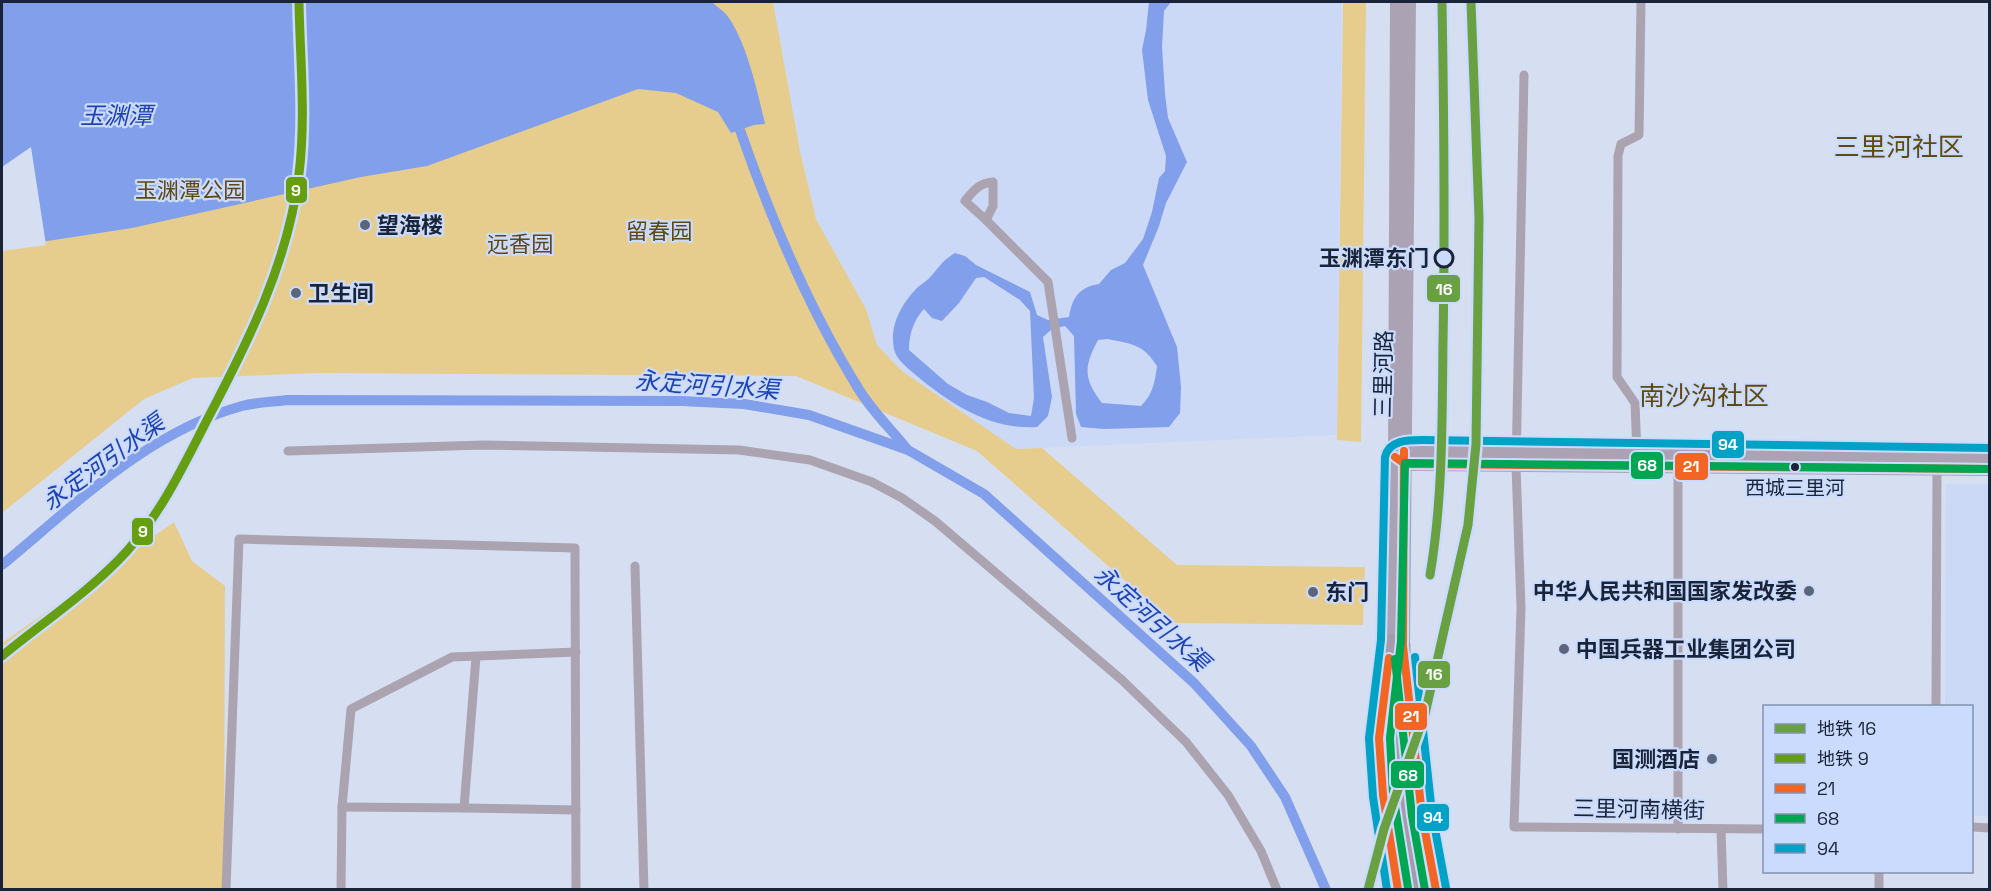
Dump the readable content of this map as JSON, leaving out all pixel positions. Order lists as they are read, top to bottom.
{
  "streets": {
    "main road": ["三里河路"],
    "street": ["三里河南横街"]
  },
  "districts": ["三里河社区", "南沙沟社区"],
  "water": ["玉渊潭", "永定河引水渠"],
  "parks": ["玉渊潭公园", "留春园", "远香园"],
  "places": [
    "望海楼",
    "玉渊潭东门",
    "卫生间",
    "西城三里河",
    "中华人民共和国国家发改委",
    "东门",
    "中国兵器工业集团公司",
    "国测酒店"
  ],
  "lines": [
    "metro line 16",
    "metro line 9",
    "transit line 94",
    "transit line 21",
    "transit line 68"
  ],
  "legend": [
    "地铁 16",
    "地铁 9",
    "21",
    "68",
    "94"
  ]
}
